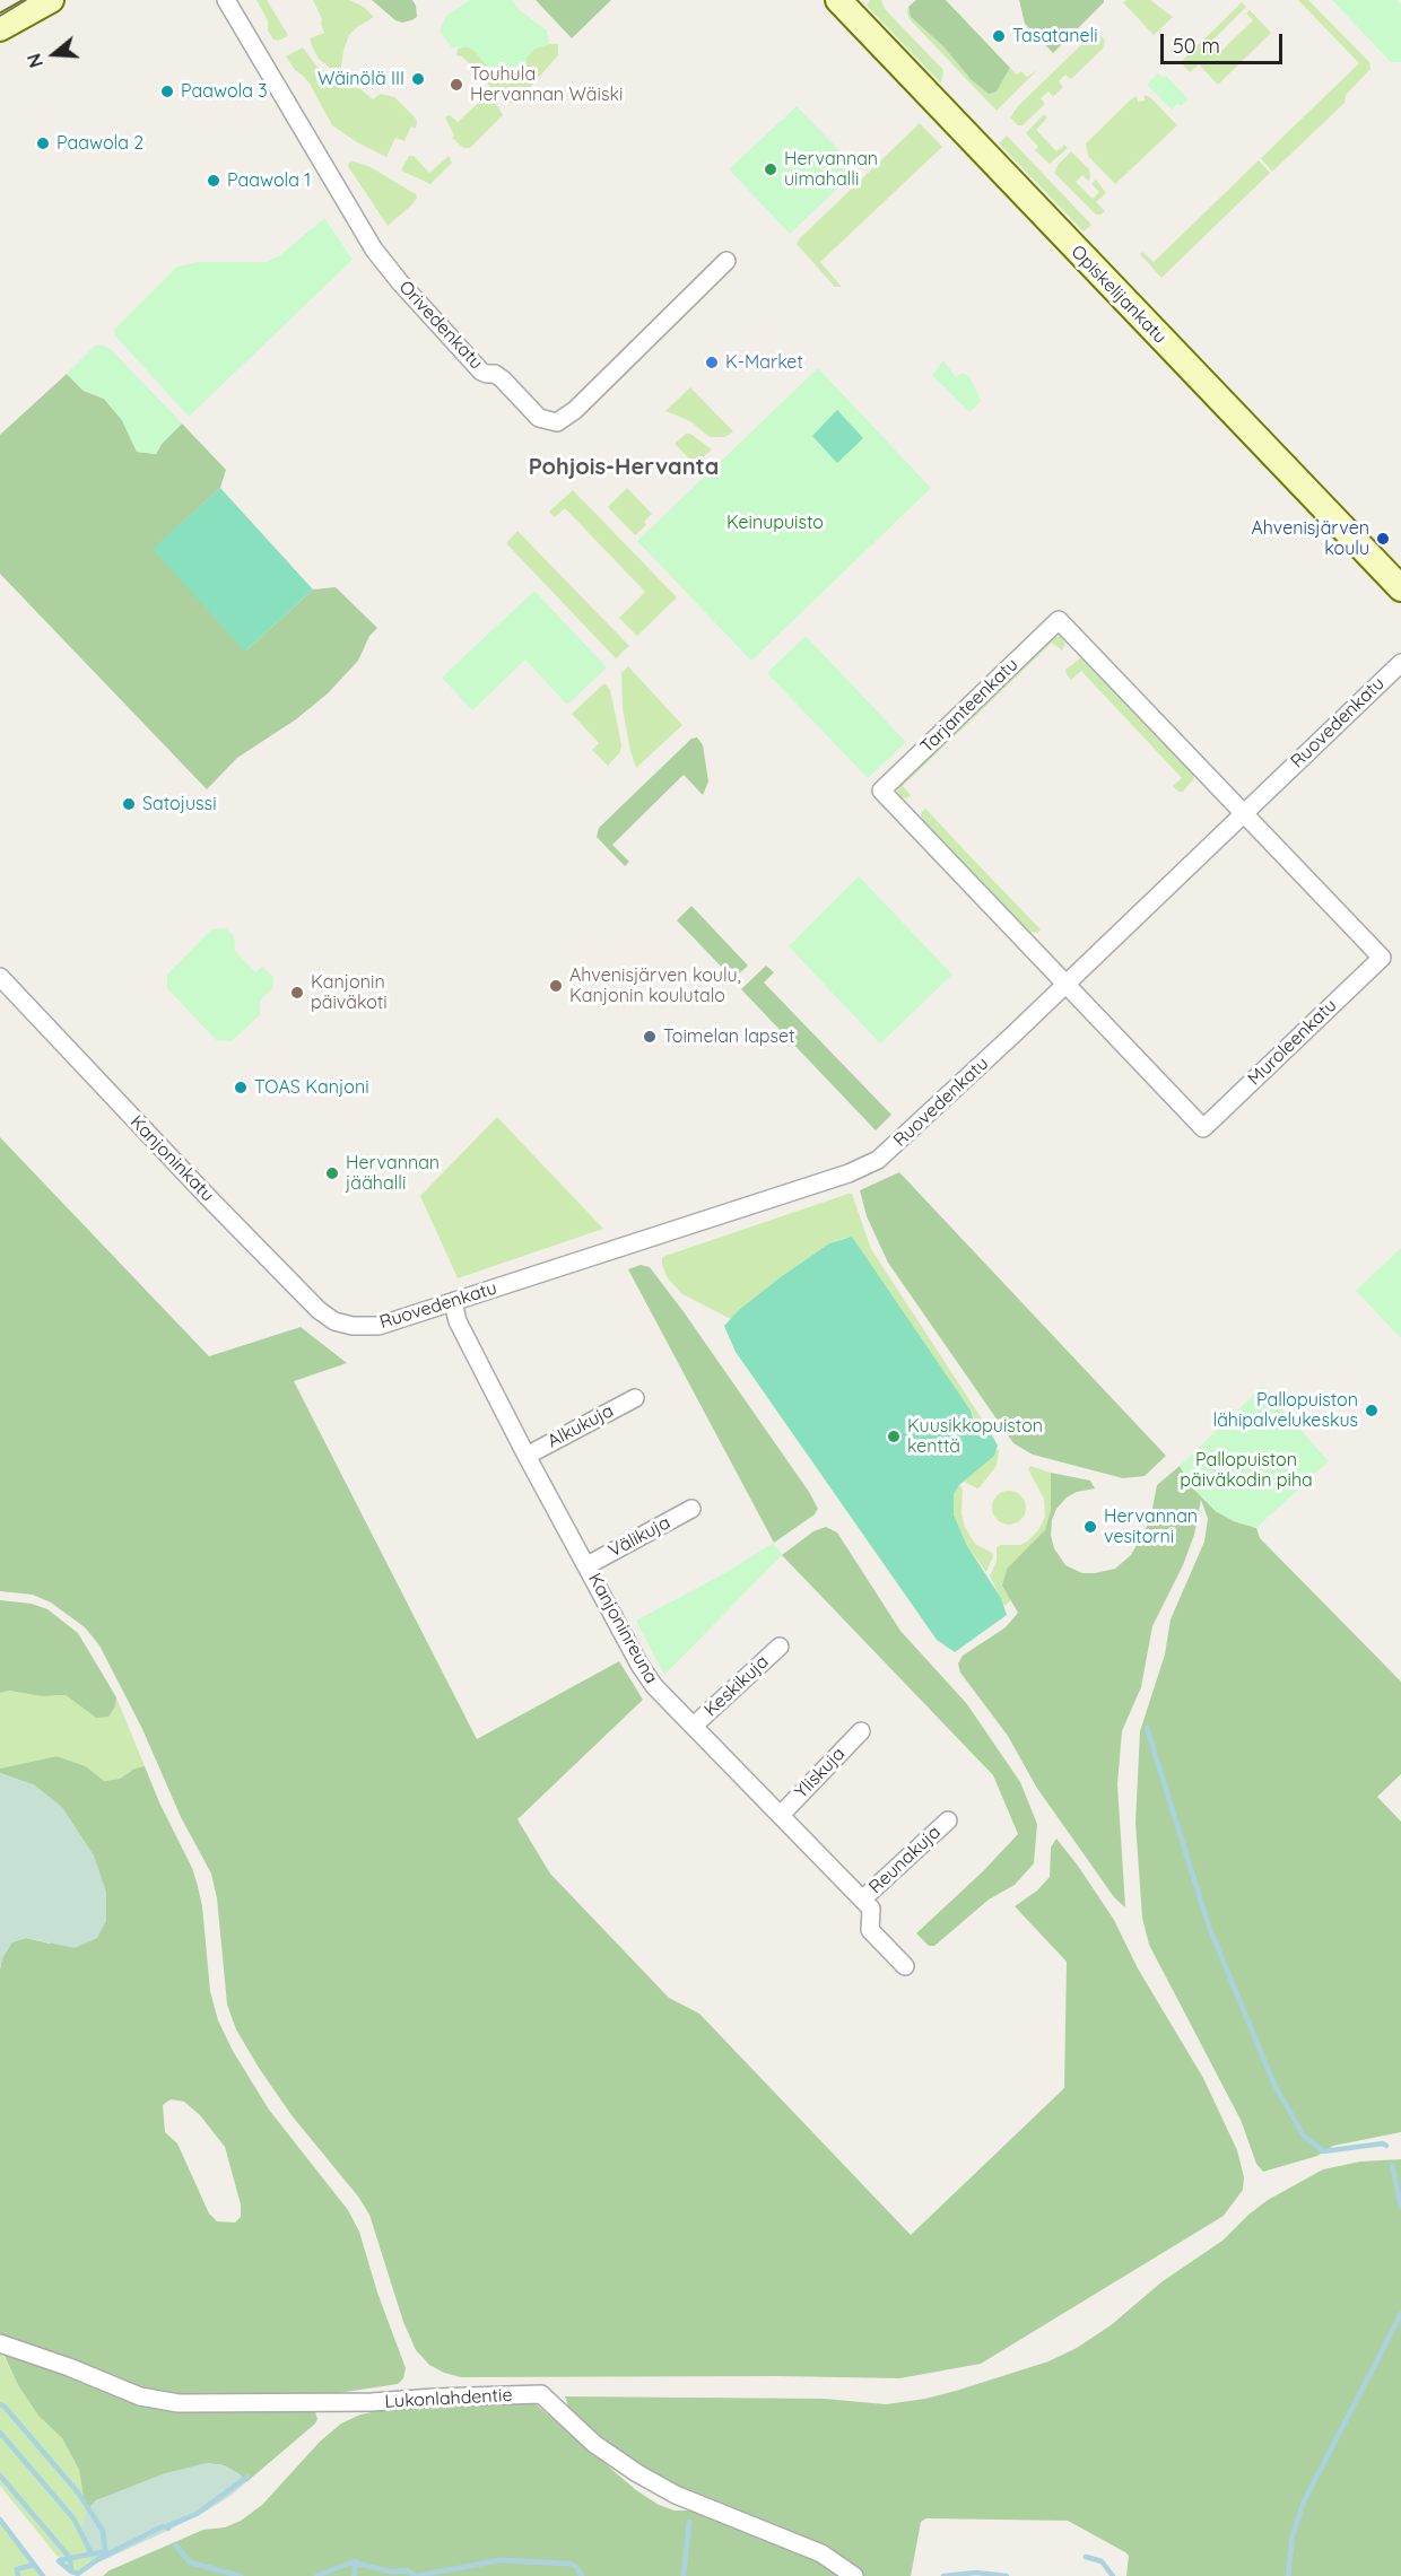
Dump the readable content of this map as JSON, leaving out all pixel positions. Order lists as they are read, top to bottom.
{
  "streets": {
    "main road": ["Opiskelijankatu"],
    "street": [
      "Orivedenkatu",
      "Tarjanteenkatu",
      "Ruovedenkatu",
      "Muroleenkatu",
      "Kanjoninkatu",
      "Alkukuja",
      "Välikuja",
      "Kanjoninreuna",
      "Keskikuja",
      "Yliskuja",
      "Reunakuja",
      "Lukonlahdentie"
    ]
  },
  "crossings": [
    ["Tarjanteenkatu", "Ruovedenkatu"],
    ["Tarjanteenkatu", "Muroleenkatu"],
    ["Ruovedenkatu", "Muroleenkatu"],
    ["Ruovedenkatu", "Kanjoninkatu"],
    ["Ruovedenkatu", "Kanjoninreuna"],
    ["Alkukuja", "Kanjoninreuna"],
    ["Välikuja", "Kanjoninreuna"],
    ["Kanjoninreuna", "Keskikuja"],
    ["Kanjoninreuna", "Yliskuja"],
    ["Kanjoninreuna", "Reunakuja"]
  ],
  "districts": ["Pohjois-Hervanta"],
  "parks": ["Keinupuisto", "Pallopuiston päiväkodin piha"],
  "places": [
    "Tasataneli",
    "Wäinölä III",
    "Touhula Hervannan Wäiski",
    "Paawola 3",
    "Paawola 2",
    "Hervannan uimahalli",
    "Paawola 1",
    "K-Market",
    "Ahvenisjärven koulu",
    "Satojussi",
    "Ahvenisjärven koulu, Kanjonin koulutalo",
    "Kanjonin päiväkoti",
    "Toimelan lapset",
    "TOAS Kanjoni",
    "Hervannan jäähalli",
    "Pallopuiston lähipalvelukeskus",
    "Kuusikkopuiston kenttä",
    "Hervannan vesitorni"
  ],
  "scale_bar": "50 m",
  "north": "left"
}
